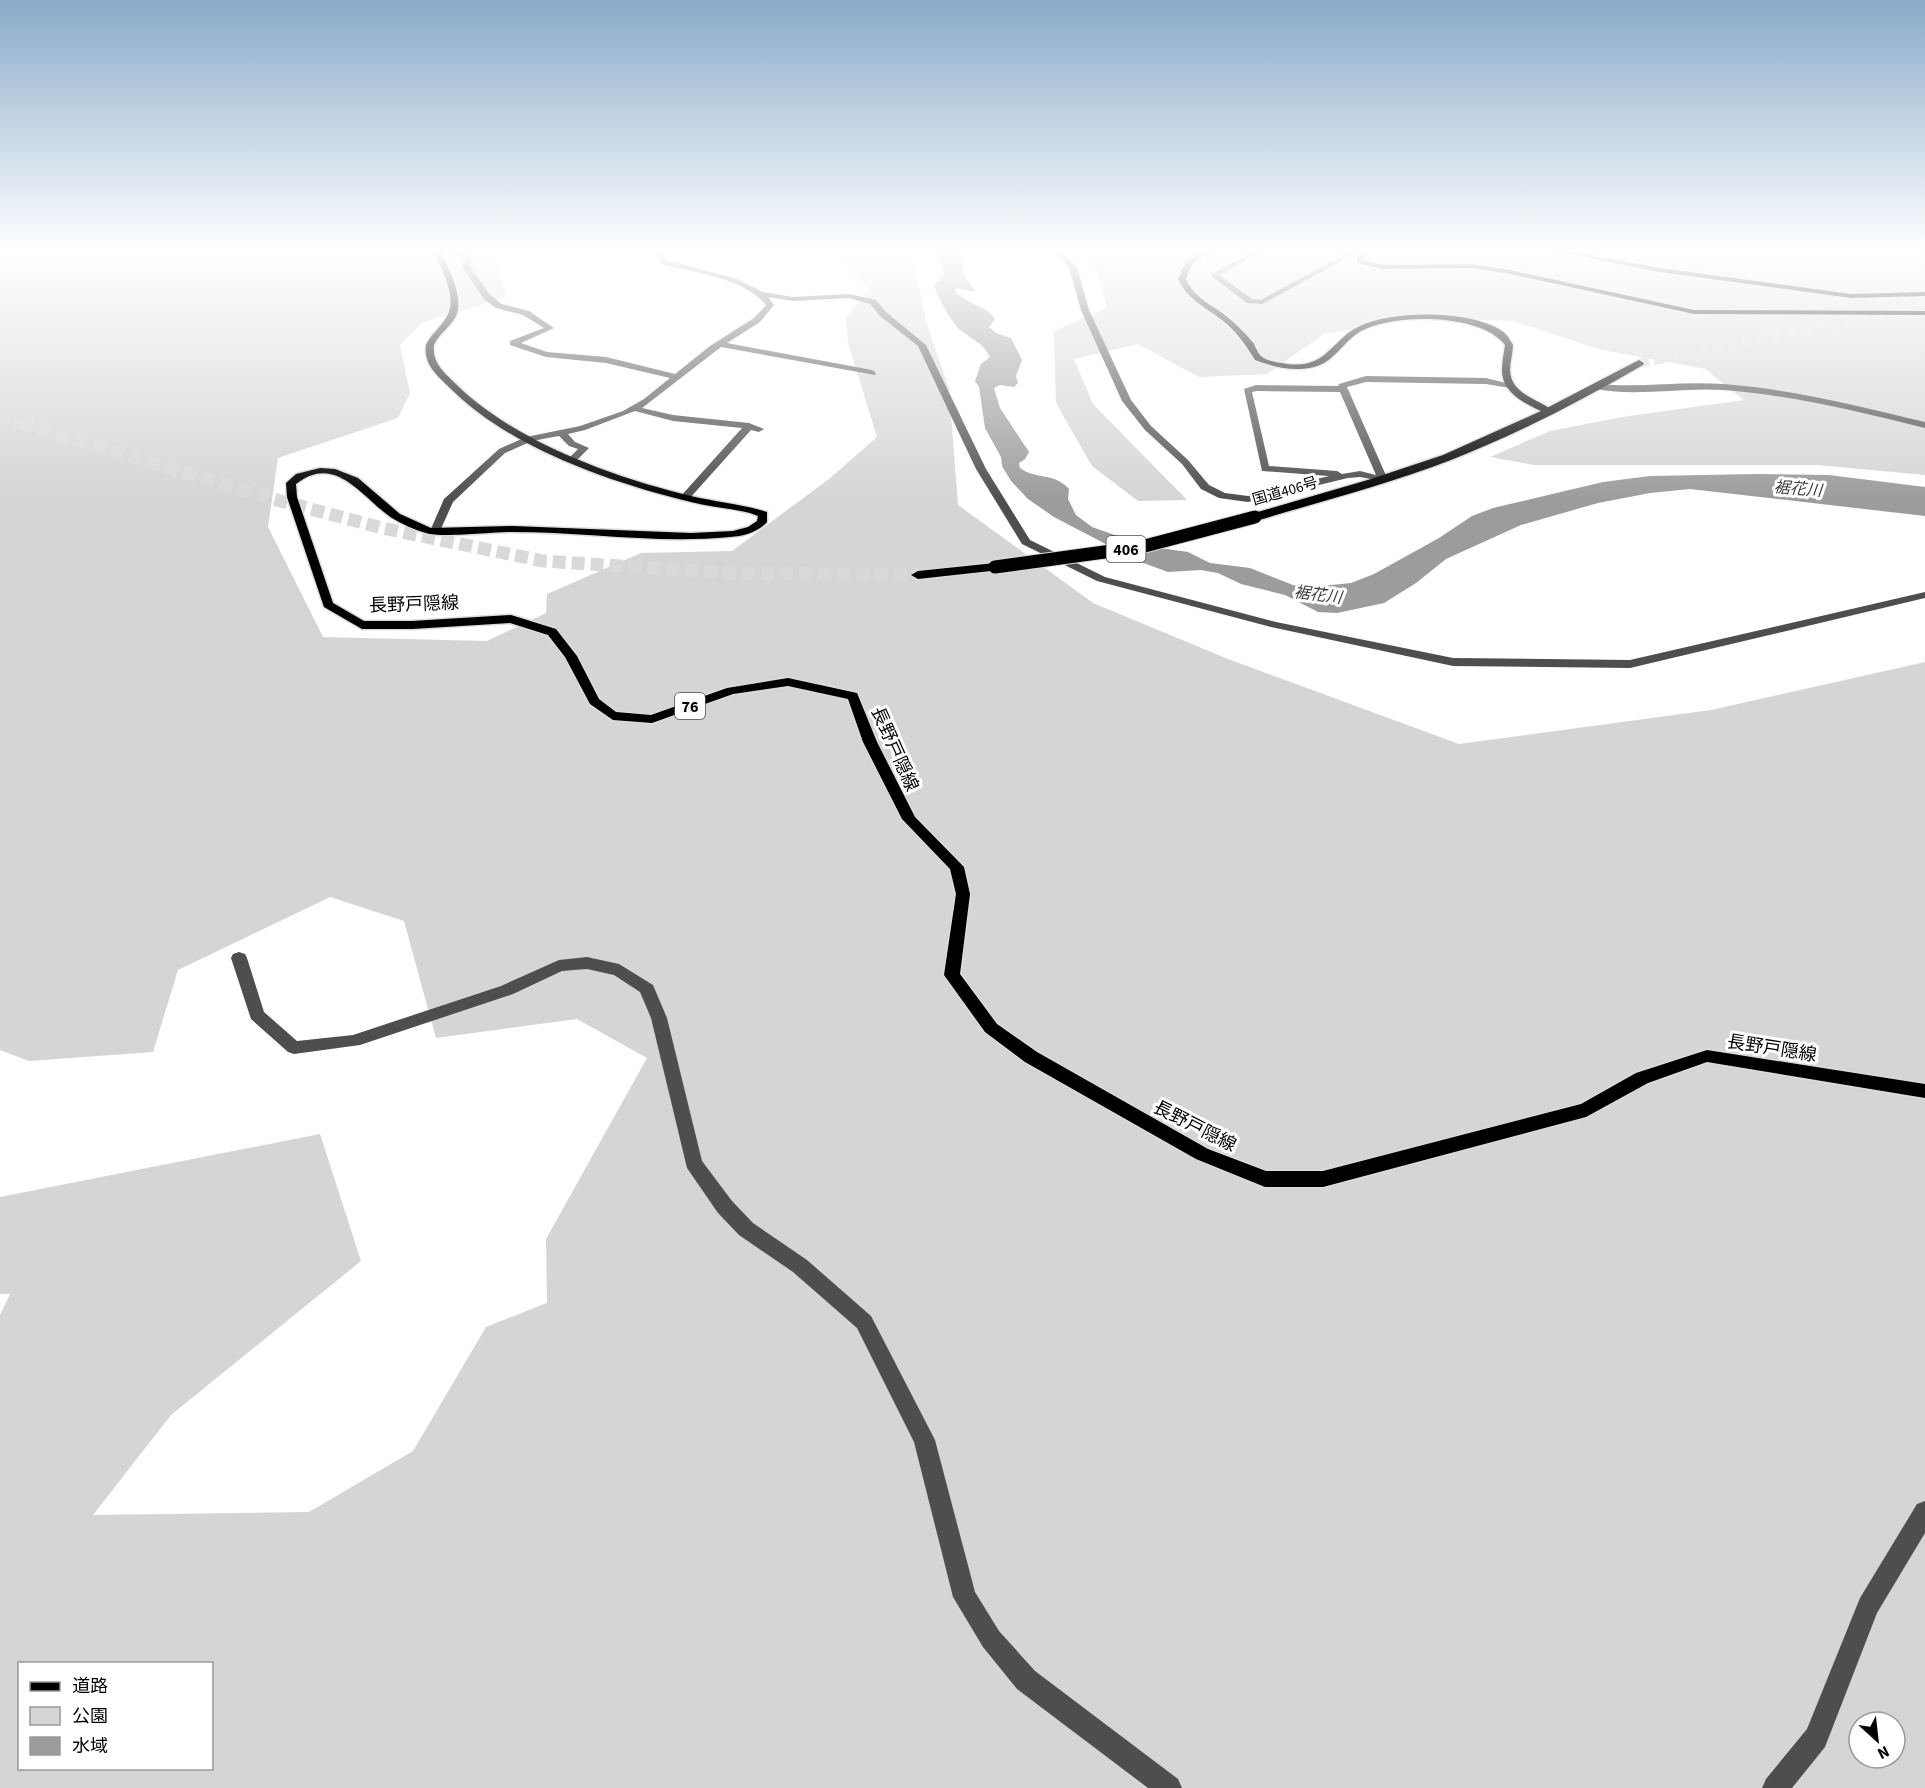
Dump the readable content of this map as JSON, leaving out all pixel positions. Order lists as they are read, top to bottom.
{
  "streets": {
    "highway": ["国道406号", "406"],
    "main road": ["長野戸隠線", "76"]
  },
  "water": ["裾花川"],
  "legend": ["道路", "公園", "水域"],
  "north": "bottom right"
}
